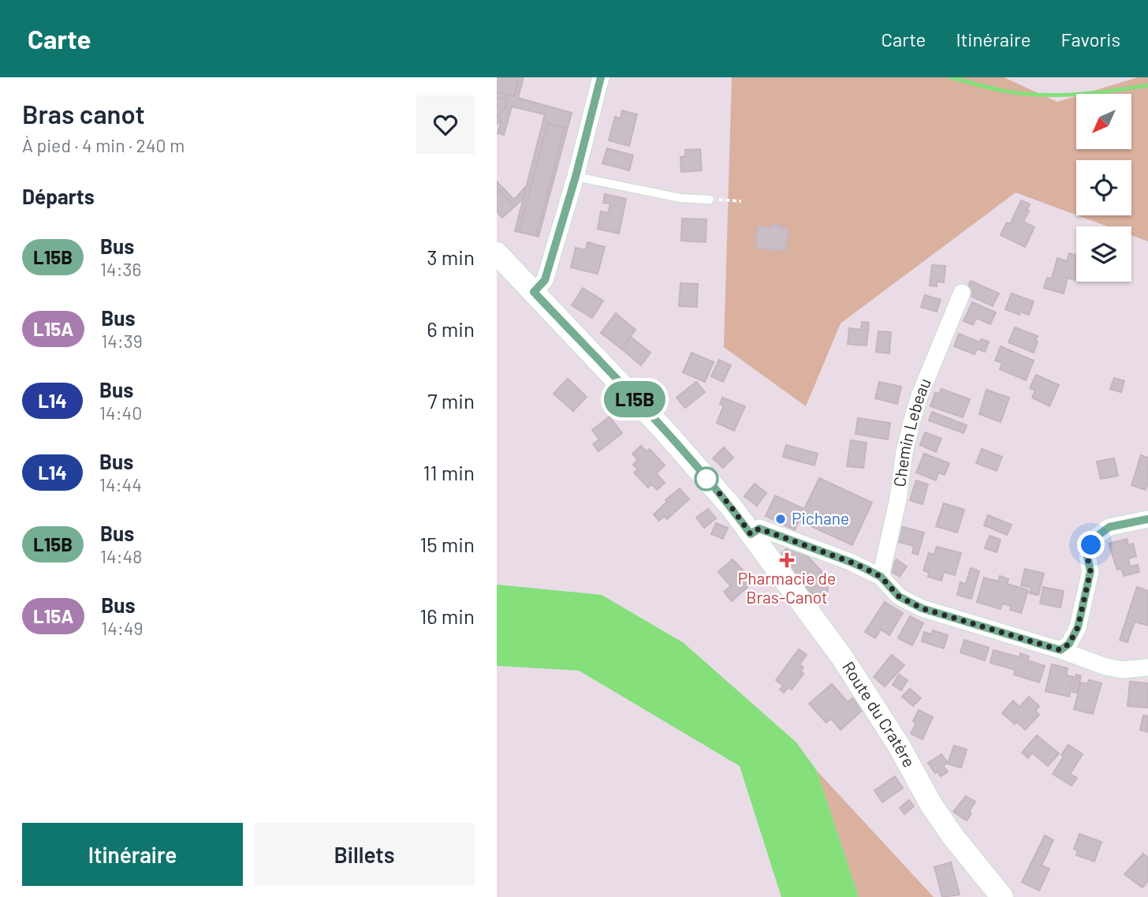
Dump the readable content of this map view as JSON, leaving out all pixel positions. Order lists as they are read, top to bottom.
{
  "streets": {
    "street": ["Chemin Lebeau", "Route du Cratère"]
  },
  "places": {
    "other": ["Pichane"],
    "health": ["Pharmacie de Bras-Canot"]
  },
  "lines": ["bus line L15B"],
  "north": "bottom left",
  "page": {
    "header": "Carte",
    "nav": ["Carte", "Itinéraire", "Favoris"],
    "heading": [
      ["Bras canot", "À pied · 4 min · 240 m"],
      "Départs"
    ],
    "on_map": "L15B",
    "list": [
      {
        "mark": "L15B",
        "name": "Bus",
        "note": "14:36",
        "value": "3 min"
      },
      {
        "mark": "L15A",
        "name": "Bus",
        "note": "14:39",
        "value": "6 min"
      },
      {
        "mark": "L14",
        "name": "Bus",
        "note": "14:40",
        "value": "7 min"
      },
      {
        "mark": "L14",
        "name": "Bus",
        "note": "14:44",
        "value": "11 min"
      },
      {
        "mark": "L15B",
        "name": "Bus",
        "note": "14:48",
        "value": "15 min"
      },
      {
        "mark": "L15A",
        "name": "Bus",
        "note": "14:49",
        "value": "16 min"
      }
    ],
    "buttons": ["Itinéraire", "Billets"]
  }
}
